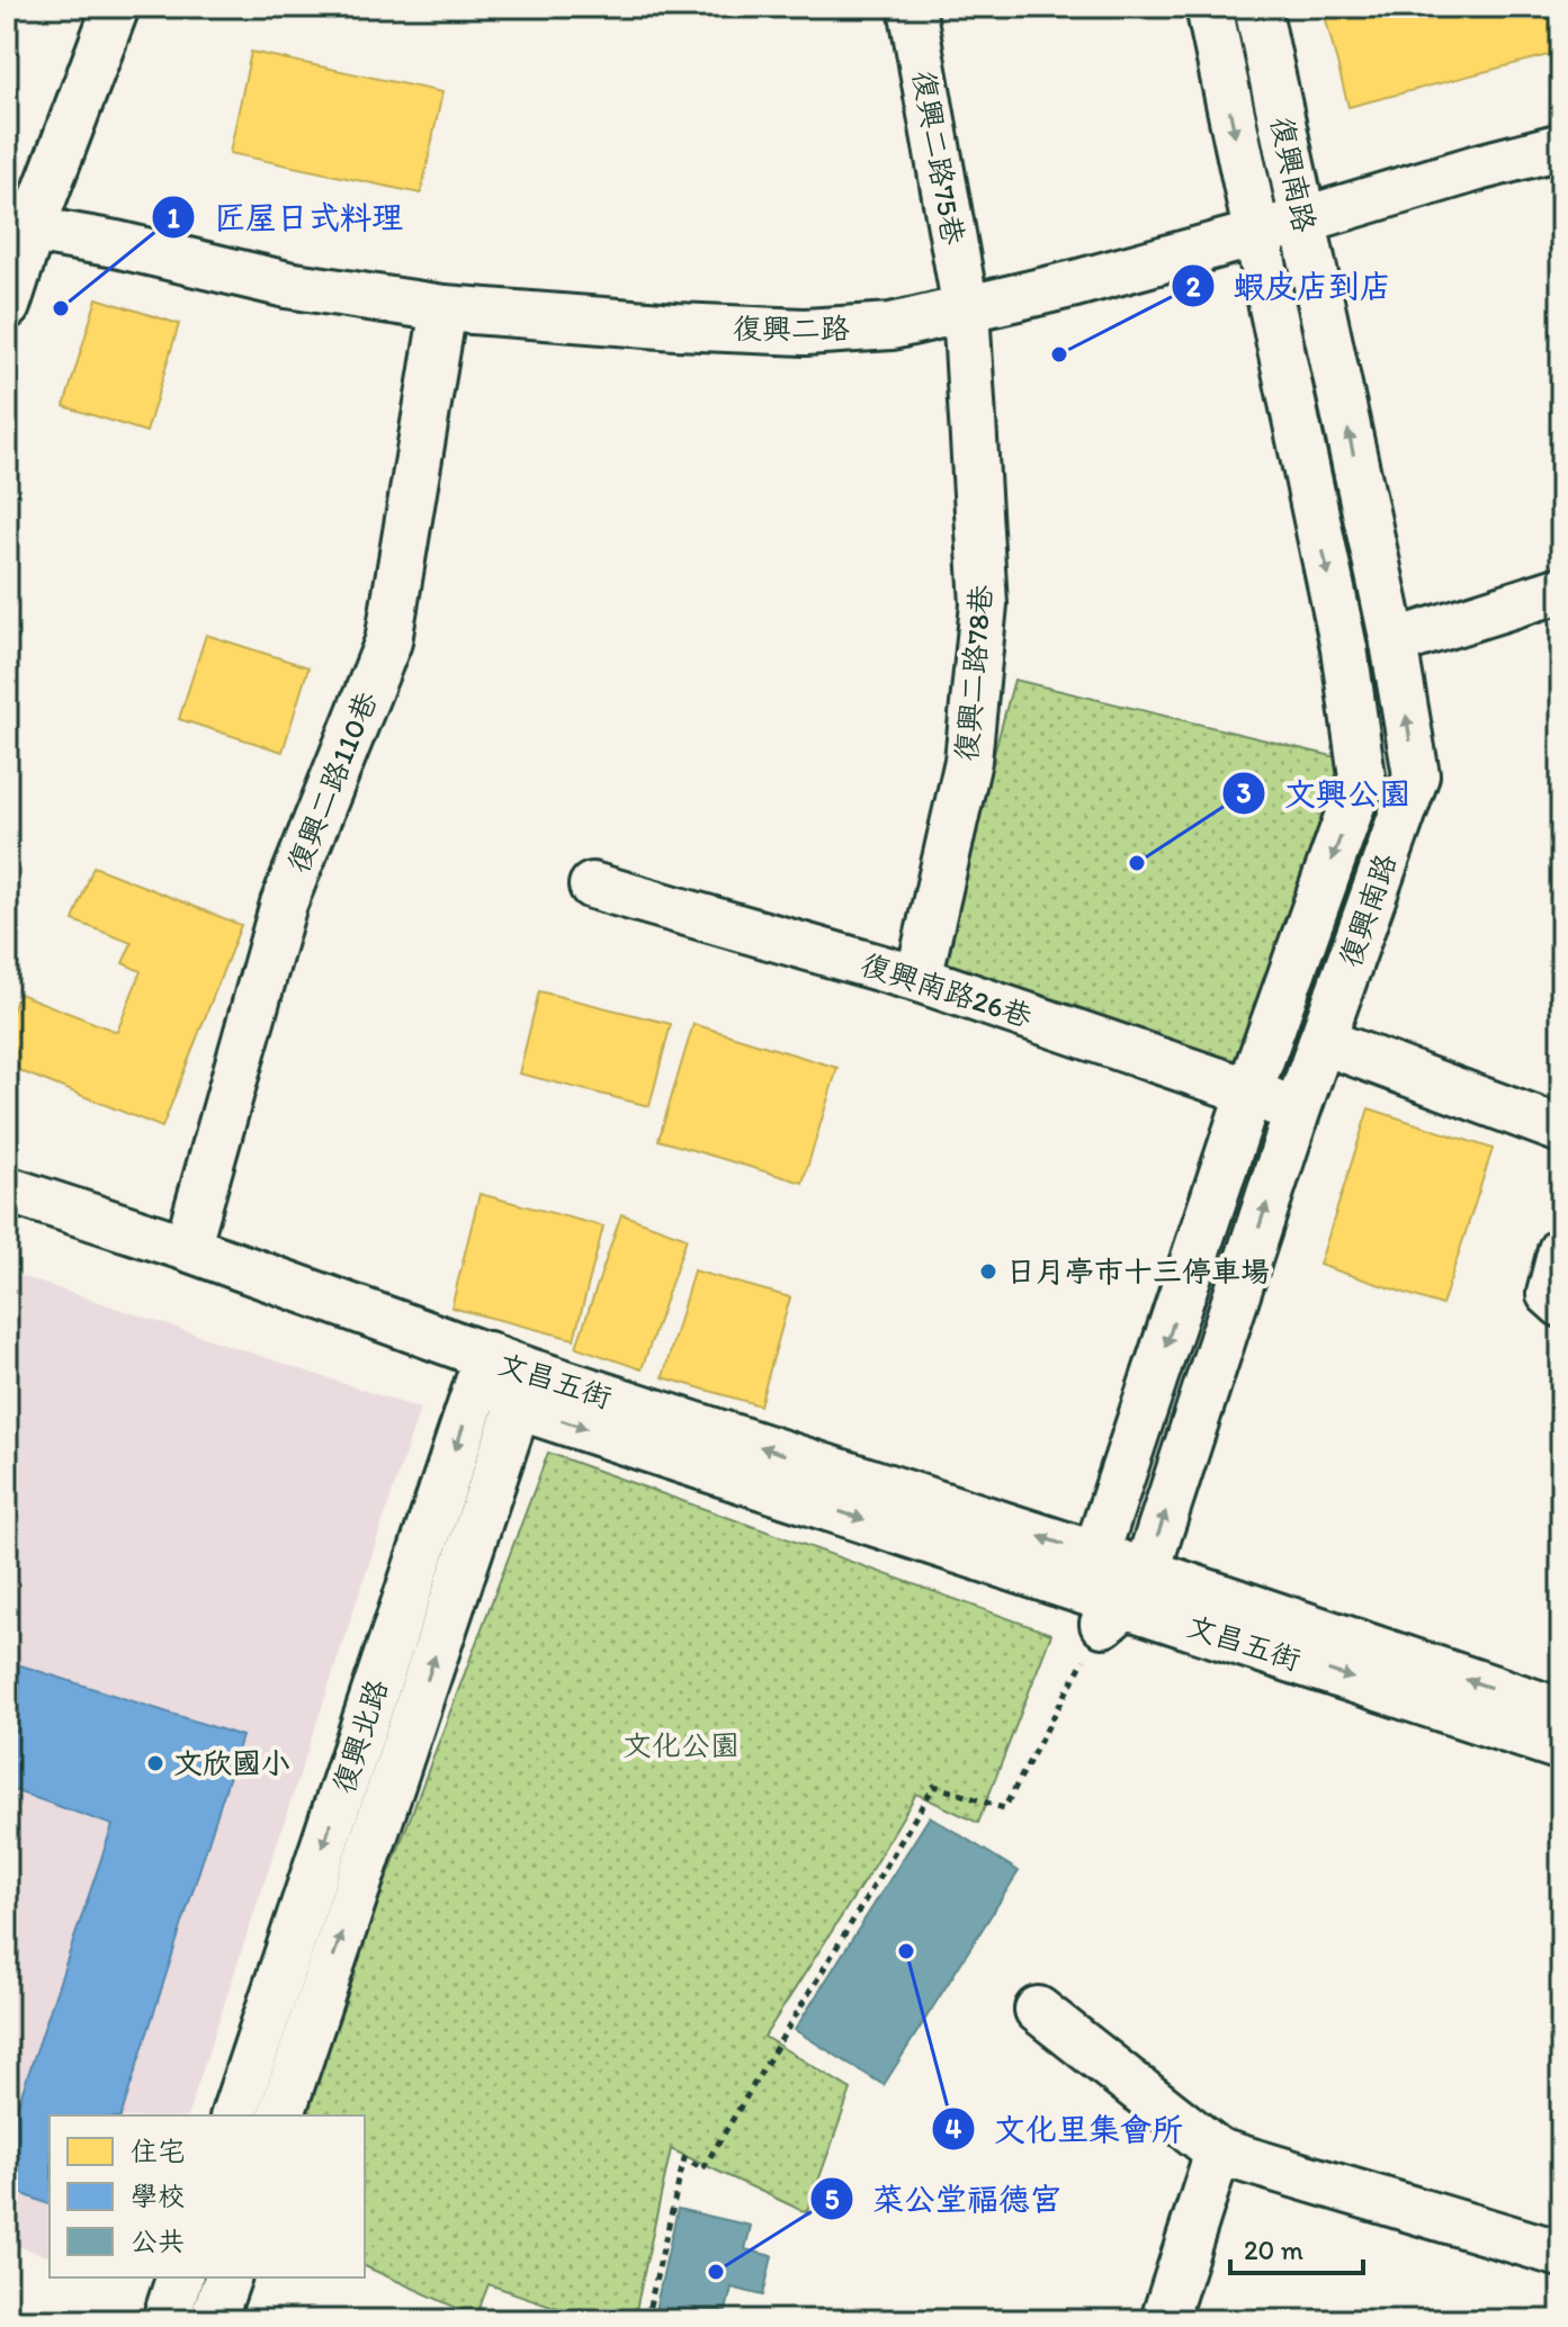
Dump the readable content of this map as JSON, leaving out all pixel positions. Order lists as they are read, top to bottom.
{
  "streets": {
    "street": [
      "復興二路75巷",
      "復興南路",
      "復興二路",
      "復興二路78巷",
      "復興二路110巷",
      "復興南路26巷",
      "文昌五街",
      "復興北路"
    ]
  },
  "crossings": [
    ["復興二路75巷", "復興二路"],
    ["復興二路75巷", "復興二路78巷"],
    ["復興南路", "復興二路"],
    ["復興南路", "復興南路26巷"],
    ["復興南路", "文昌五街"],
    ["復興二路", "復興二路78巷"],
    ["復興二路", "復興二路110巷"],
    ["復興二路78巷", "復興南路26巷"],
    ["文昌五街", "復興北路"]
  ],
  "parks": ["文化公園"],
  "places": [
    "匠屋日式料理",
    "蝦皮店到店",
    "文興公園",
    "日月亭市十三停車場",
    "文欣國小",
    "文化里集會所",
    "菜公堂福德宮"
  ],
  "legend": ["住宅", "學校", "公共"],
  "scale_bar": "20 m"
}
